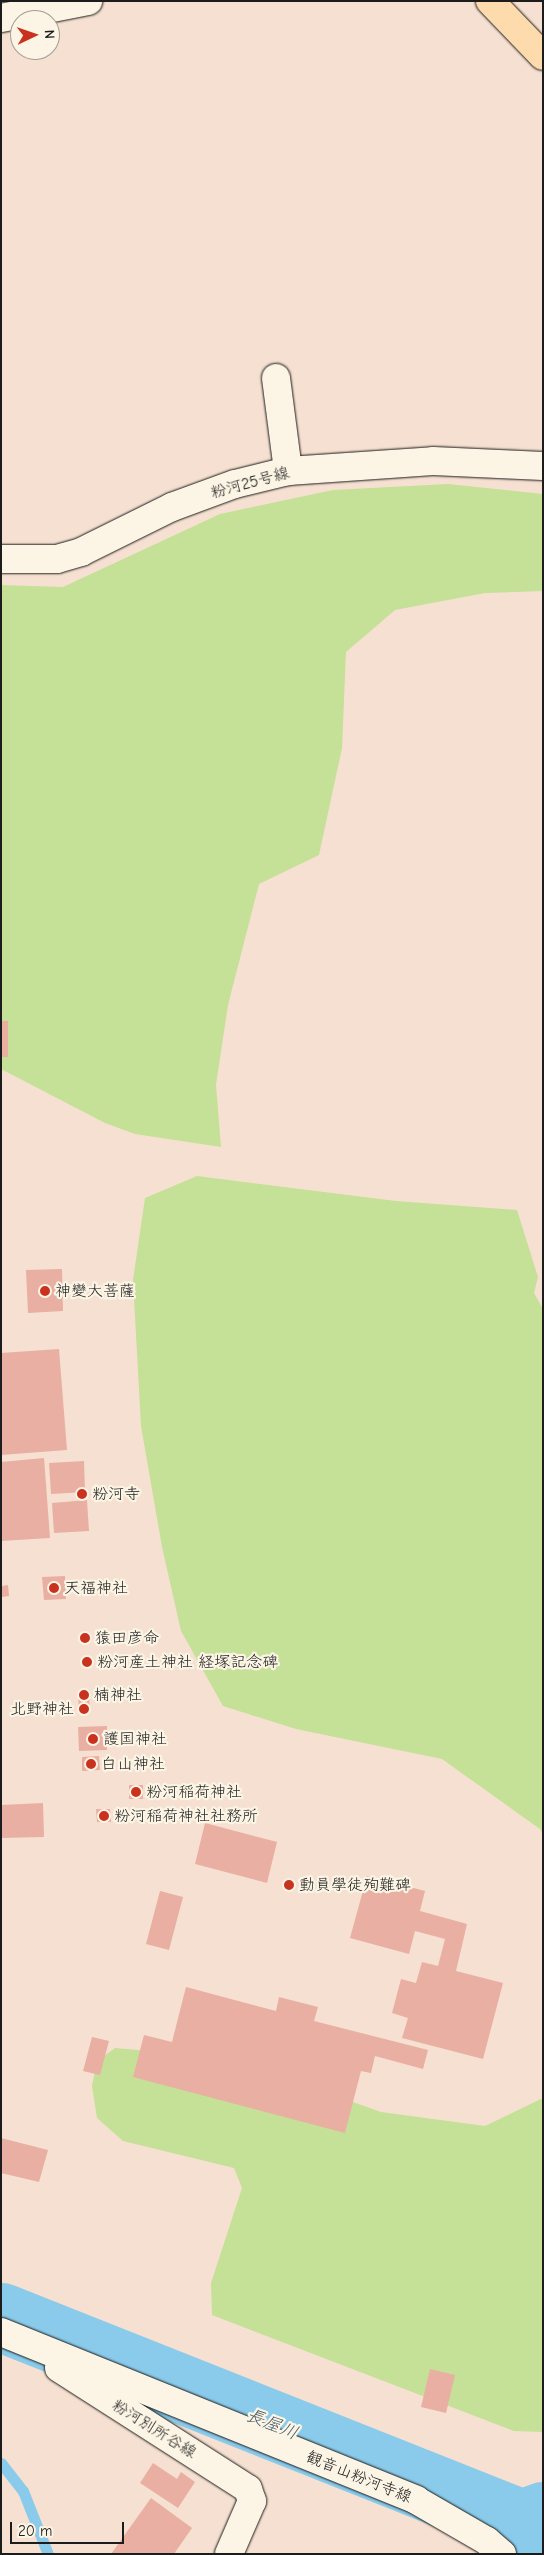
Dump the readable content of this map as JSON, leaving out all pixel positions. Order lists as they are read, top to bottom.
{
  "streets": {
    "street": ["粉河25号線", "粉河別所谷線", "観音山粉河寺線"]
  },
  "crossings": [
    ["粉河別所谷線", "観音山粉河寺線"]
  ],
  "water": ["長屋川"],
  "places": [
    "神變大菩薩",
    "粉河寺",
    "天福神社",
    "猿田彦命",
    "粉河産土神社 経塚記念碑",
    "楠神社",
    "北野神社",
    "護国神社",
    "白山神社",
    "粉河稲荷神社",
    "粉河稲荷神社社務所",
    "動員學徒殉難碑"
  ],
  "scale_bar": "20 m",
  "north": "right"
}
